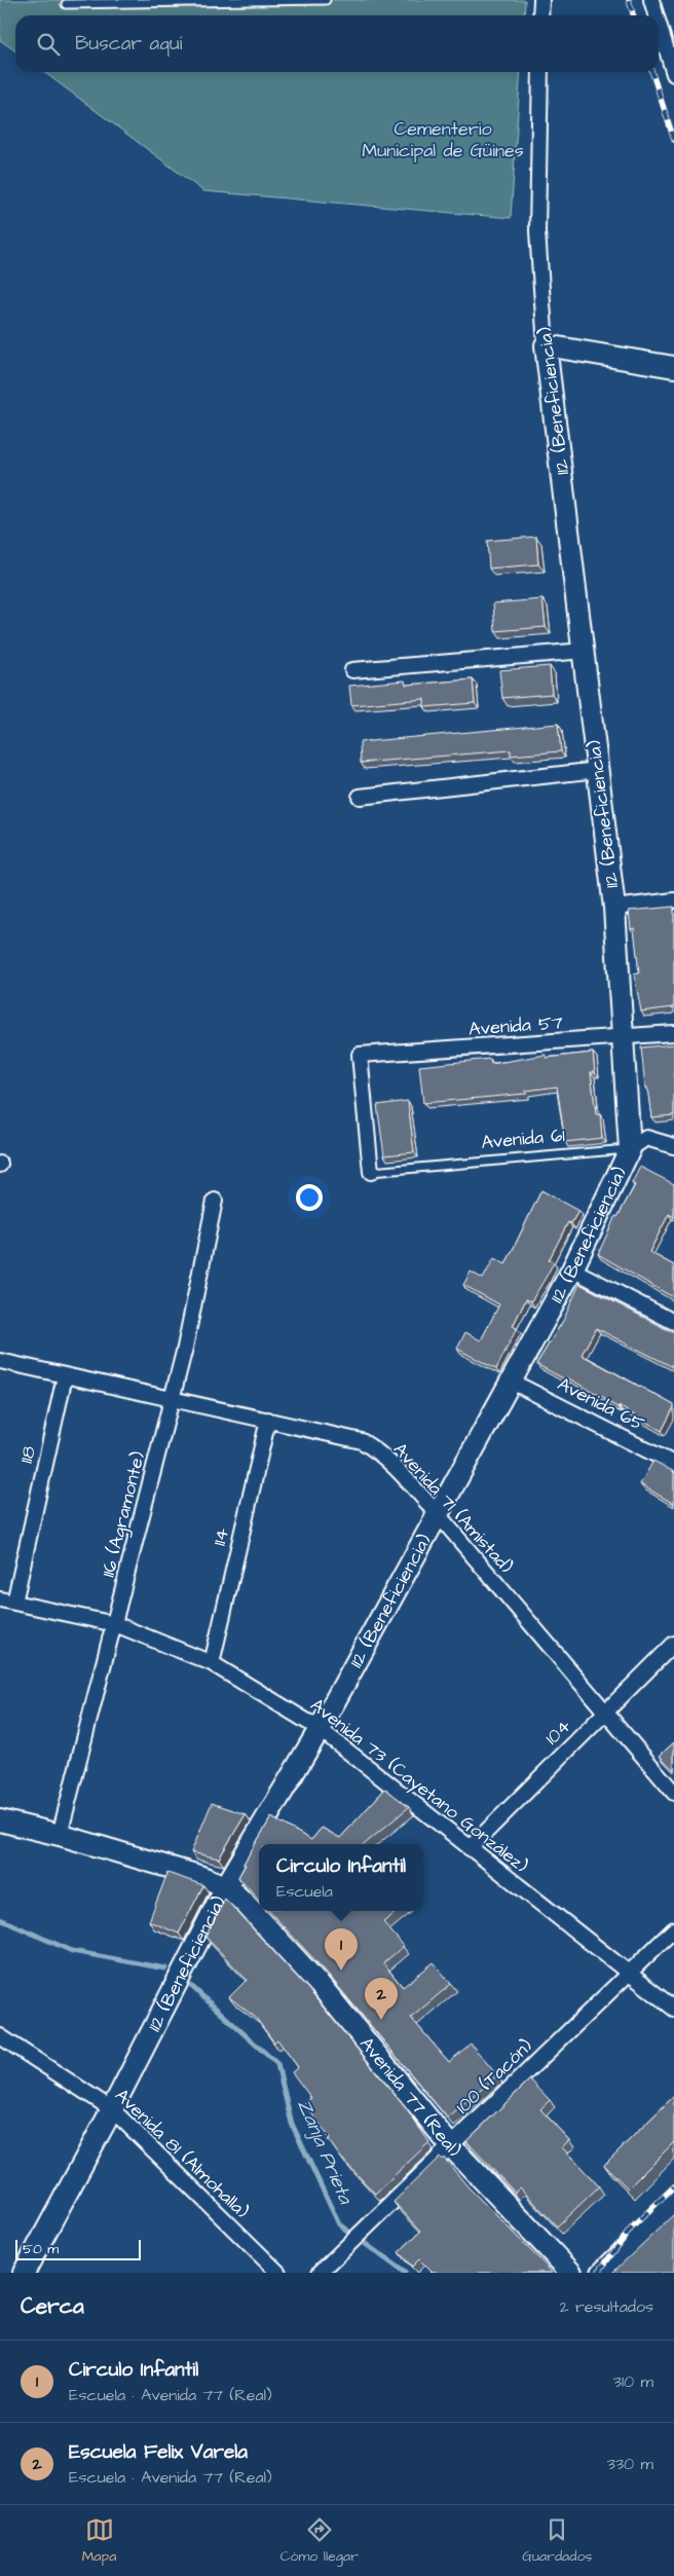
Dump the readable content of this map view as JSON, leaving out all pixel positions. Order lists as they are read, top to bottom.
{
  "streets": {
    "street": [
      "112 (Beneficiencia)",
      "Avenida 57",
      "Avenida 61",
      "Avenida 65",
      "118",
      "Avenida 71 (Amistad)",
      "116 (Agramonte)",
      "114",
      "104",
      "Avenida 73 (Cayetano González)",
      "100 (Tacón)",
      "Avenida 77 (Real)",
      "Avenida 81 (Almohalla)"
    ]
  },
  "crossings": [
    ["112 (Beneficiencia)", "Avenida 57"],
    ["112 (Beneficiencia)", "Avenida 61"],
    ["112 (Beneficiencia)", "Avenida 65"],
    ["112 (Beneficiencia)", "Avenida 71 (Amistad)"],
    ["112 (Beneficiencia)", "Avenida 73 (Cayetano González)"],
    ["112 (Beneficiencia)", "Avenida 77 (Real)"],
    ["112 (Beneficiencia)", "Avenida 81 (Almohalla)"],
    ["Avenida 57", "Avenida 61"],
    ["118", "Avenida 71 (Amistad)"],
    ["118", "Avenida 73 (Cayetano González)"],
    ["Avenida 71 (Amistad)", "116 (Agramonte)"],
    ["Avenida 71 (Amistad)", "114"],
    ["Avenida 71 (Amistad)", "104"],
    ["116 (Agramonte)", "Avenida 73 (Cayetano González)"],
    ["116 (Agramonte)", "Avenida 77 (Real)"],
    ["114", "Avenida 73 (Cayetano González)"],
    ["104", "Avenida 73 (Cayetano González)"],
    ["Avenida 73 (Cayetano González)", "100 (Tacón)"],
    ["100 (Tacón)", "Avenida 77 (Real)"]
  ],
  "water": ["Zanja Prieta"],
  "parks": ["Cementerio Municipal de Güines"],
  "scale_bar": "50 m",
  "page": {
    "search": "Buscar aquí",
    "popup": ["Circulo Infantil", "Escuela"],
    "pins": ["1", "2"],
    "scale": "50 m",
    "heading": ["Cerca", "2 resultados"],
    "list": [
      {
        "mark": "1",
        "name": "Circulo Infantil",
        "note": "Escuela · Avenida 77 (Real)",
        "value": "310 m"
      },
      {
        "mark": "2",
        "name": "Escuela Felix Varela",
        "note": "Escuela · Avenida 77 (Real)",
        "value": "330 m"
      }
    ],
    "nav": ["Mapa", "Cómo llegar", "Guardados"]
  }
}
